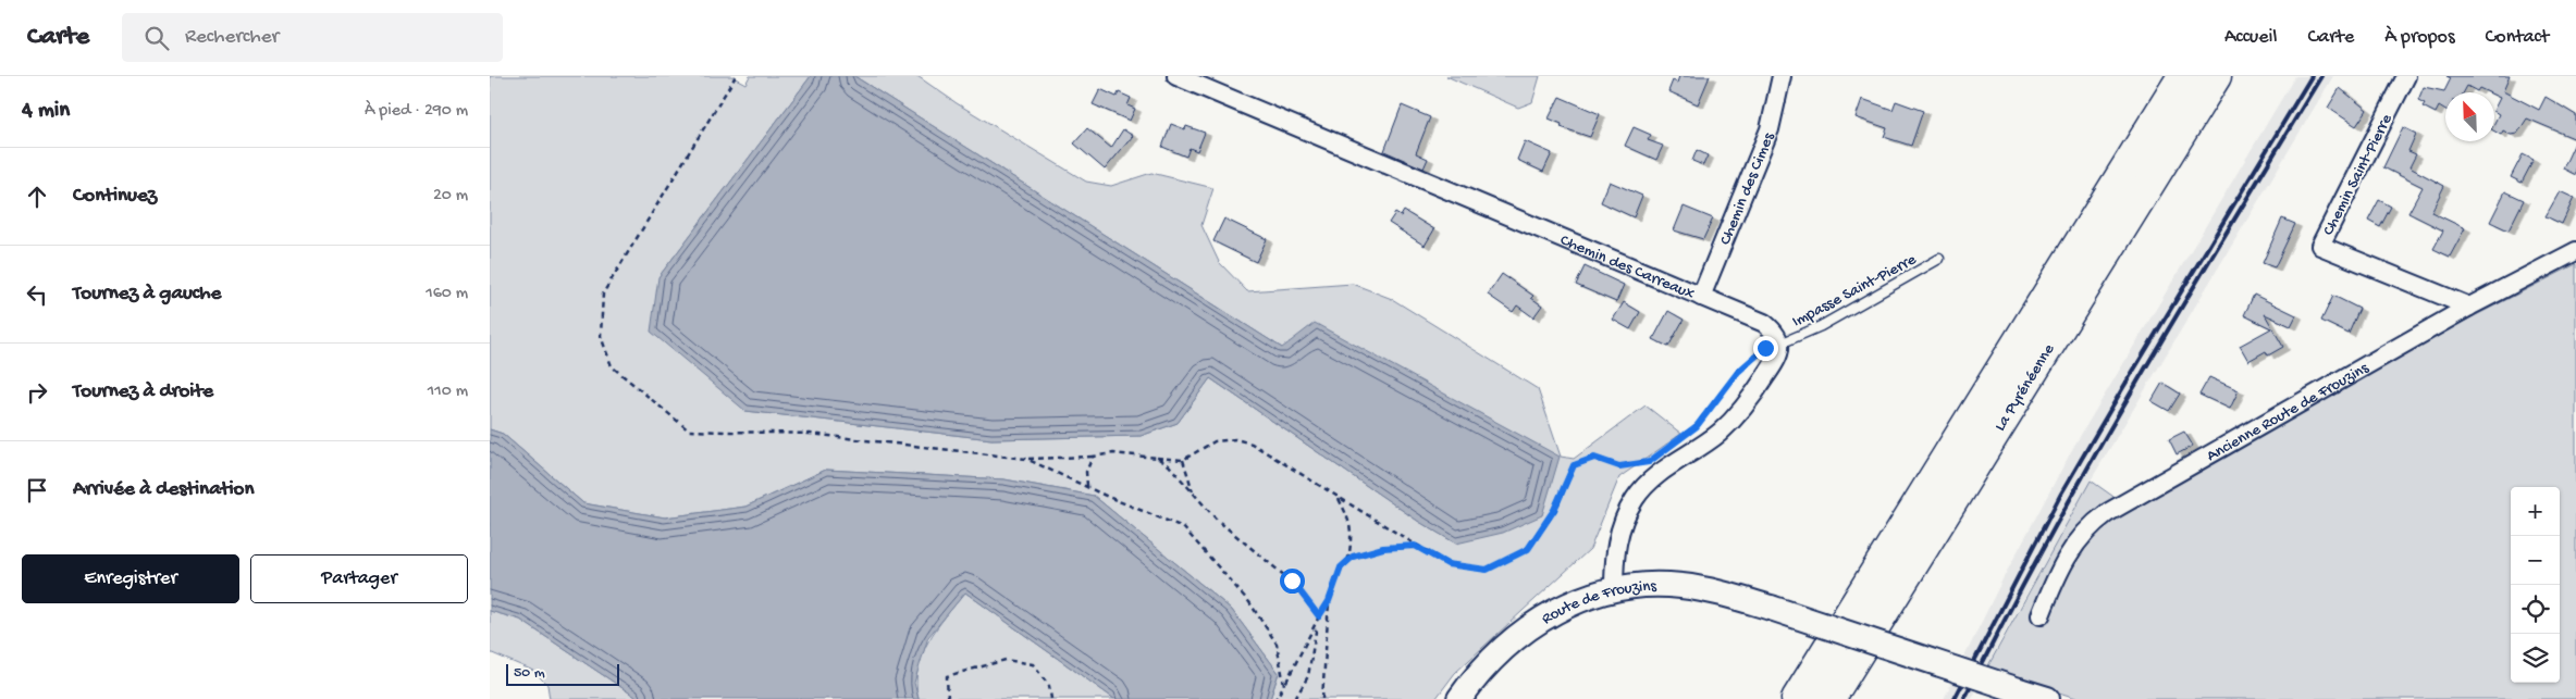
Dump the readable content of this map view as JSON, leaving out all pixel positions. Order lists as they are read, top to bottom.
{
  "streets": {
    "highway": ["La Pyrénéenne"],
    "main road": ["Route de Frouzins"],
    "street": [
      "Chemin Saint-Pierre",
      "Chemin des Cimes",
      "Chemin des Carreaux",
      "Ancienne Route de Frouzins"
    ],
    "lane": ["Impasse Saint-Pierre"]
  },
  "crossings": [
    ["Chemin Saint-Pierre", "Ancienne Route de Frouzins"],
    ["Chemin des Cimes", "Chemin des Carreaux"],
    ["Chemin des Carreaux", "Impasse Saint-Pierre"]
  ],
  "scale_bar": "50 m",
  "north": "top left",
  "page": {
    "header": "Carte",
    "search": "Rechercher",
    "nav": [
      "Accueil",
      "Carte",
      "À propos",
      "Contact"
    ],
    "heading": ["4 min", "À pied · 290 m"],
    "list": [
      ["Continuez", "20 m"],
      ["Tournez à gauche", "160 m"],
      ["Tournez à droite", "110 m"],
      "Arrivée à destination"
    ],
    "map_buttons": ["+", "−"],
    "buttons": ["Enregistrer", "Partager"],
    "scale": "50 m"
  }
}
